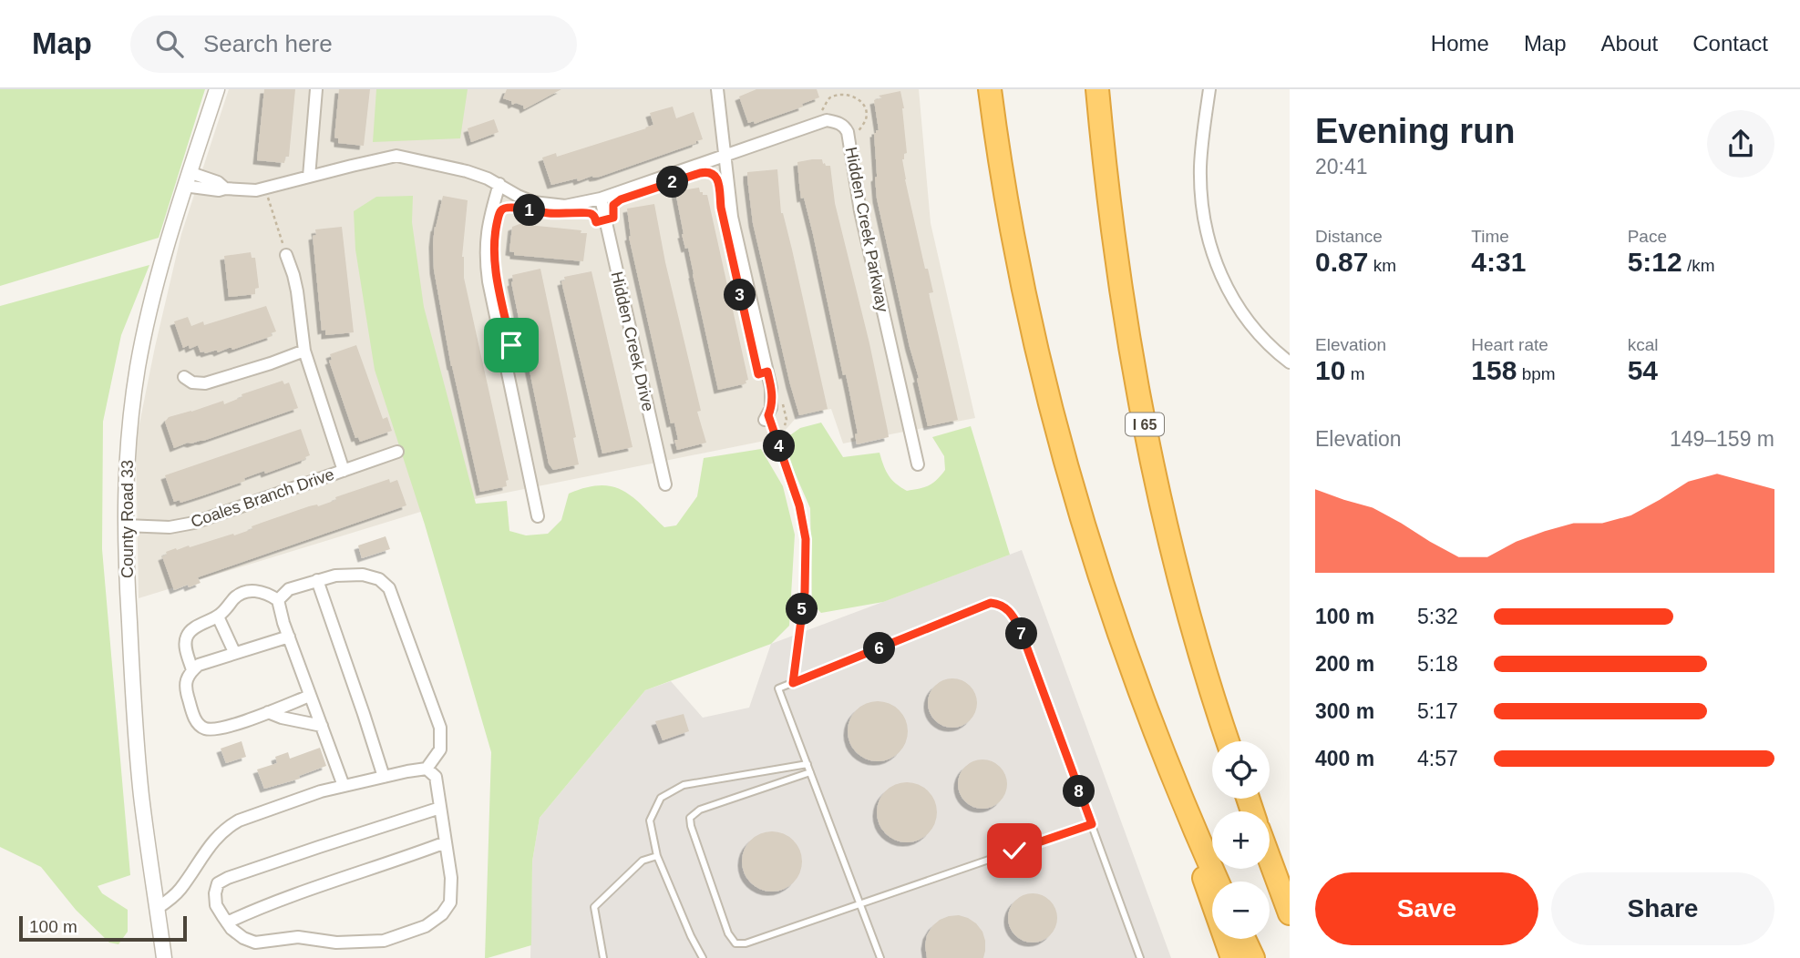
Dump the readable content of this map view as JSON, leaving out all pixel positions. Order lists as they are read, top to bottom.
{
  "streets": {
    "highway": ["I 65"],
    "street": [
      "Hidden Creek Parkway",
      "Hidden Creek Drive",
      "Coales Branch Drive",
      "County Road 33"
    ]
  },
  "crossings": [
    ["Hidden Creek Parkway", "Hidden Creek Drive"],
    ["Hidden Creek Parkway", "County Road 33"],
    ["Coales Branch Drive", "County Road 33"]
  ],
  "scale_bar": "100 m",
  "page": {
    "header": "Map",
    "search": "Search here",
    "nav": [
      "Home",
      "Map",
      "About",
      "Contact"
    ],
    "heading": ["Evening run", "20:41"],
    "pins": [
      "2",
      "1",
      "3",
      "4",
      "5",
      "7",
      "6",
      "8"
    ],
    "stats": [
      ["Distance", "0.87 km"],
      ["Time", "4:31"],
      ["Pace", "5:12 /km"],
      ["Elevation", "10 m"],
      ["Heart rate", "158 bpm"],
      ["kcal", "54"]
    ],
    "chart": ["Elevation", "149–159 m"],
    "list": [
      {
        "name": "100 m",
        "note": "5:32"
      },
      {
        "name": "200 m",
        "note": "5:18"
      },
      {
        "name": "300 m",
        "note": "5:17"
      },
      {
        "name": "400 m",
        "note": "4:57"
      }
    ],
    "map_buttons": ["+", "−"],
    "buttons": ["Save", "Share"],
    "scale": "100 m"
  }
}
